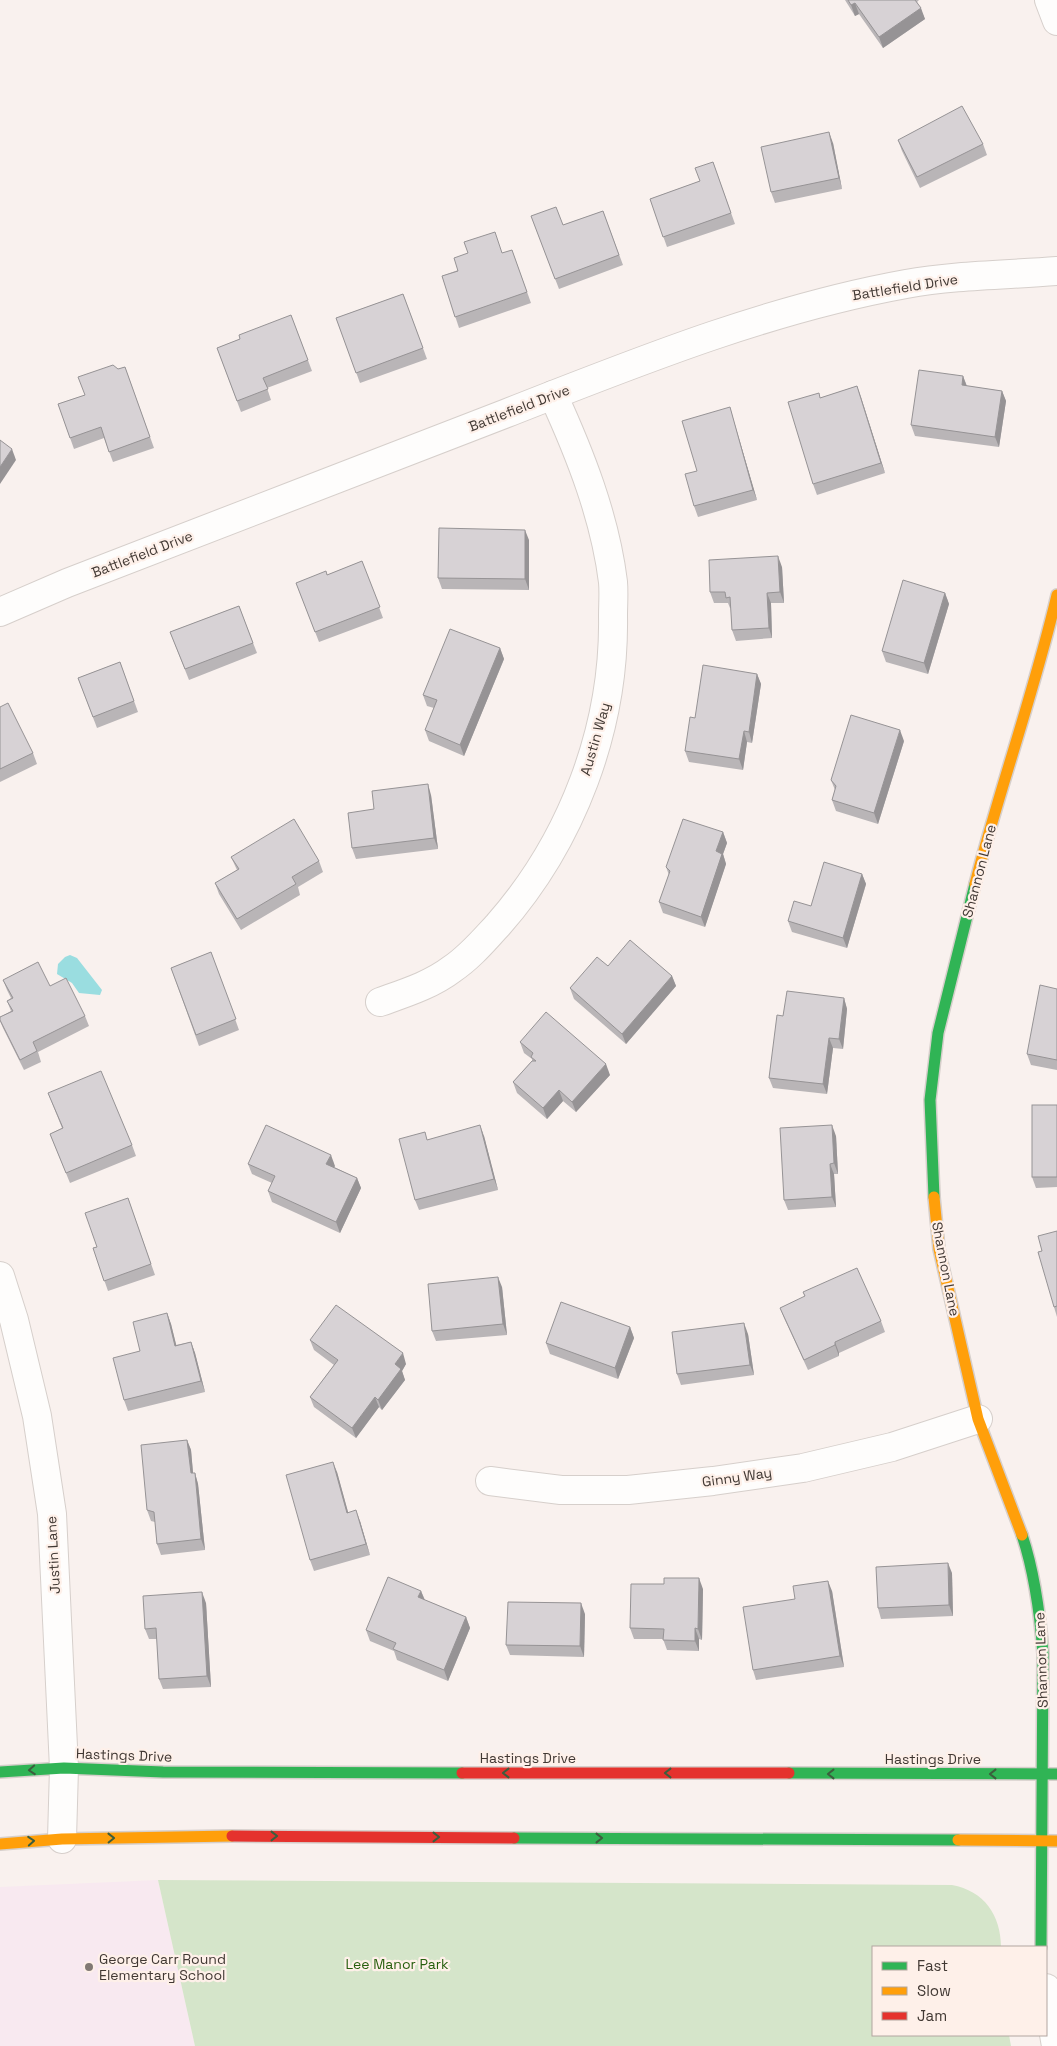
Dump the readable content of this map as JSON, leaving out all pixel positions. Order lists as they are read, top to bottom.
{
  "streets": {
    "street": [
      "Battlefield Drive",
      "Austin Way",
      "Shannon Lane",
      "Ginny Way",
      "Justin Lane",
      "Hastings Drive"
    ]
  },
  "crossings": [
    ["Battlefield Drive", "Austin Way"],
    ["Shannon Lane", "Ginny Way"],
    ["Shannon Lane", "Hastings Drive"],
    ["Justin Lane", "Hastings Drive"]
  ],
  "parks": ["Lee Manor Park"],
  "places": ["George Carr Round Elementary School"],
  "legend": ["Fast", "Slow", "Jam"]
}
